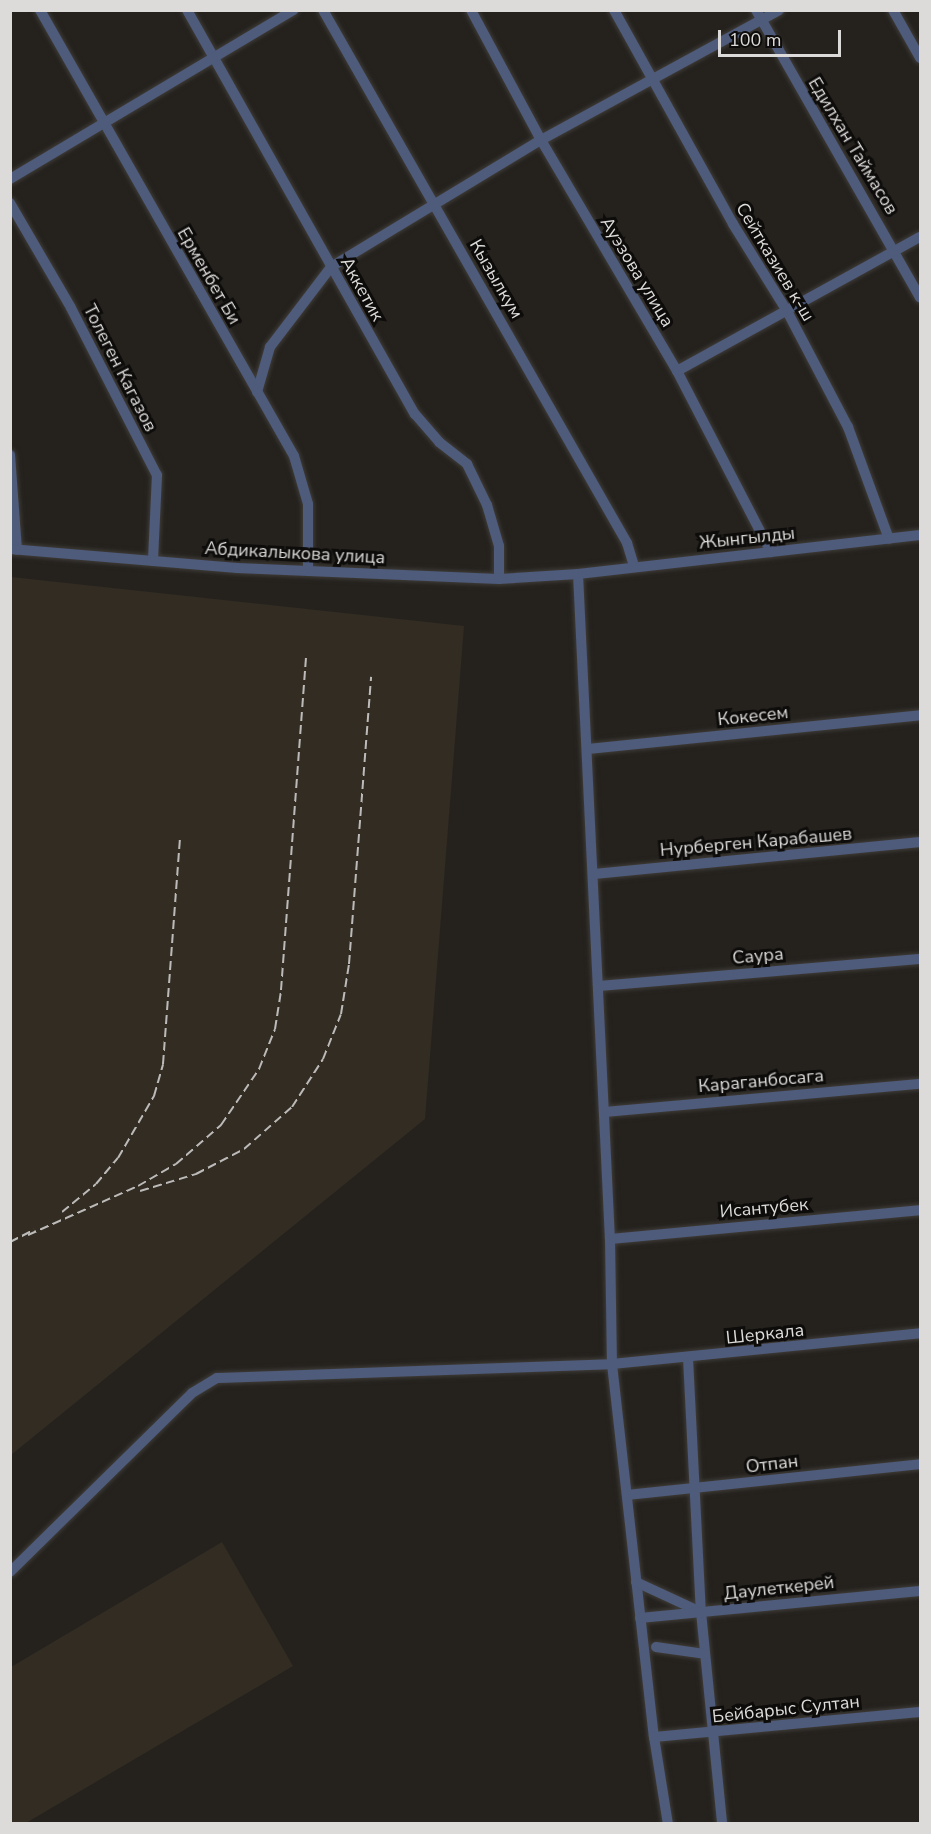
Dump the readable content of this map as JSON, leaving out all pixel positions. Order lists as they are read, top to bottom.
{
  "streets": {
    "street": [
      "Едилхан Таймасов",
      "Сейтказиев к-ш",
      "Ауэзова улица",
      "Ерменбет Би",
      "Кызылкум",
      "Аккетик",
      "Толеген Кагазов",
      "Жынгылды",
      "Абдикалыкова улица",
      "Кокесем",
      "Нурберген Карабашев",
      "Саура",
      "Караганбосага",
      "Исантубек",
      "Шеркала",
      "Отпан",
      "Даулеткерей",
      "Бейбарыс Султан"
    ]
  },
  "crossings": [
    ["Сейтказиев к-ш", "Жынгылды"],
    ["Ауэзова улица", "Жынгылды"],
    ["Ерменбет Би", "Абдикалыкова улица"],
    ["Кызылкум", "Жынгылды"],
    ["Аккетик", "Абдикалыкова улица"],
    ["Толеген Кагазов", "Абдикалыкова улица"],
    ["Жынгылды", "Абдикалыкова улица"]
  ],
  "scale_bar": "100 m"
}
